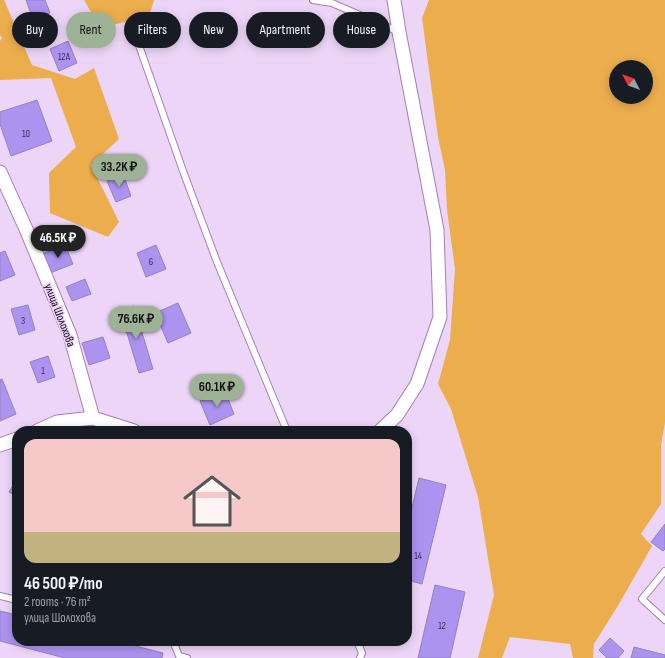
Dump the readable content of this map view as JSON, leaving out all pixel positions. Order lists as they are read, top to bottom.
{
  "streets": {
    "street": ["улица Шолохова"]
  },
  "house_numbers": [
    "12А",
    "10",
    "6",
    "3",
    "1",
    "14",
    "12"
  ],
  "north": "top left",
  "page": {
    "chip": [
      "Buy",
      "Rent",
      "Filters",
      "New",
      "Apartment",
      "House"
    ],
    "price": [
      "33.2K ₽",
      "46.5K ₽",
      "76.6K ₽",
      "60.1K ₽"
    ],
    "list": [
      {
        "name": "46 500 ₽/mo",
        "note": "2 rooms · 76 m² · улица Шолохова"
      }
    ]
  }
}
